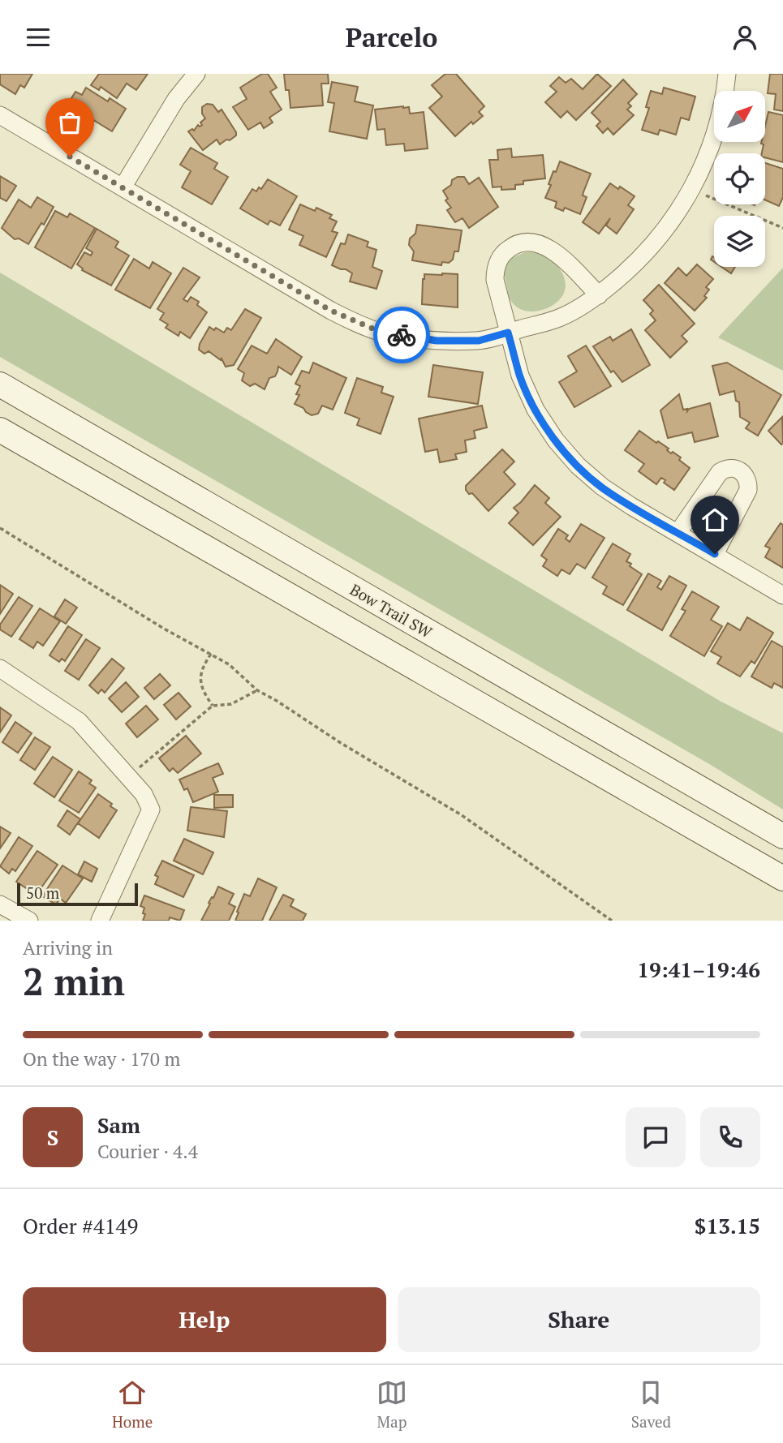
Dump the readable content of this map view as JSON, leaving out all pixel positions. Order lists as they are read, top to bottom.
{
  "streets": {
    "main road": ["Bow Trail SW"]
  },
  "scale_bar": "50 m",
  "north": "top right",
  "page": {
    "header": "Parcelo",
    "scale": "50 m",
    "heading": ["2 min", "Arriving in", "19:41–19:46"],
    "panel": [
      "Sam",
      "Courier · 4.4",
      "Order #4149",
      "$13.15"
    ],
    "bar": "On the way · 170 m",
    "round": "S",
    "buttons": ["Help", "Share"],
    "tabs": ["Home", "Map", "Saved"]
  }
}
